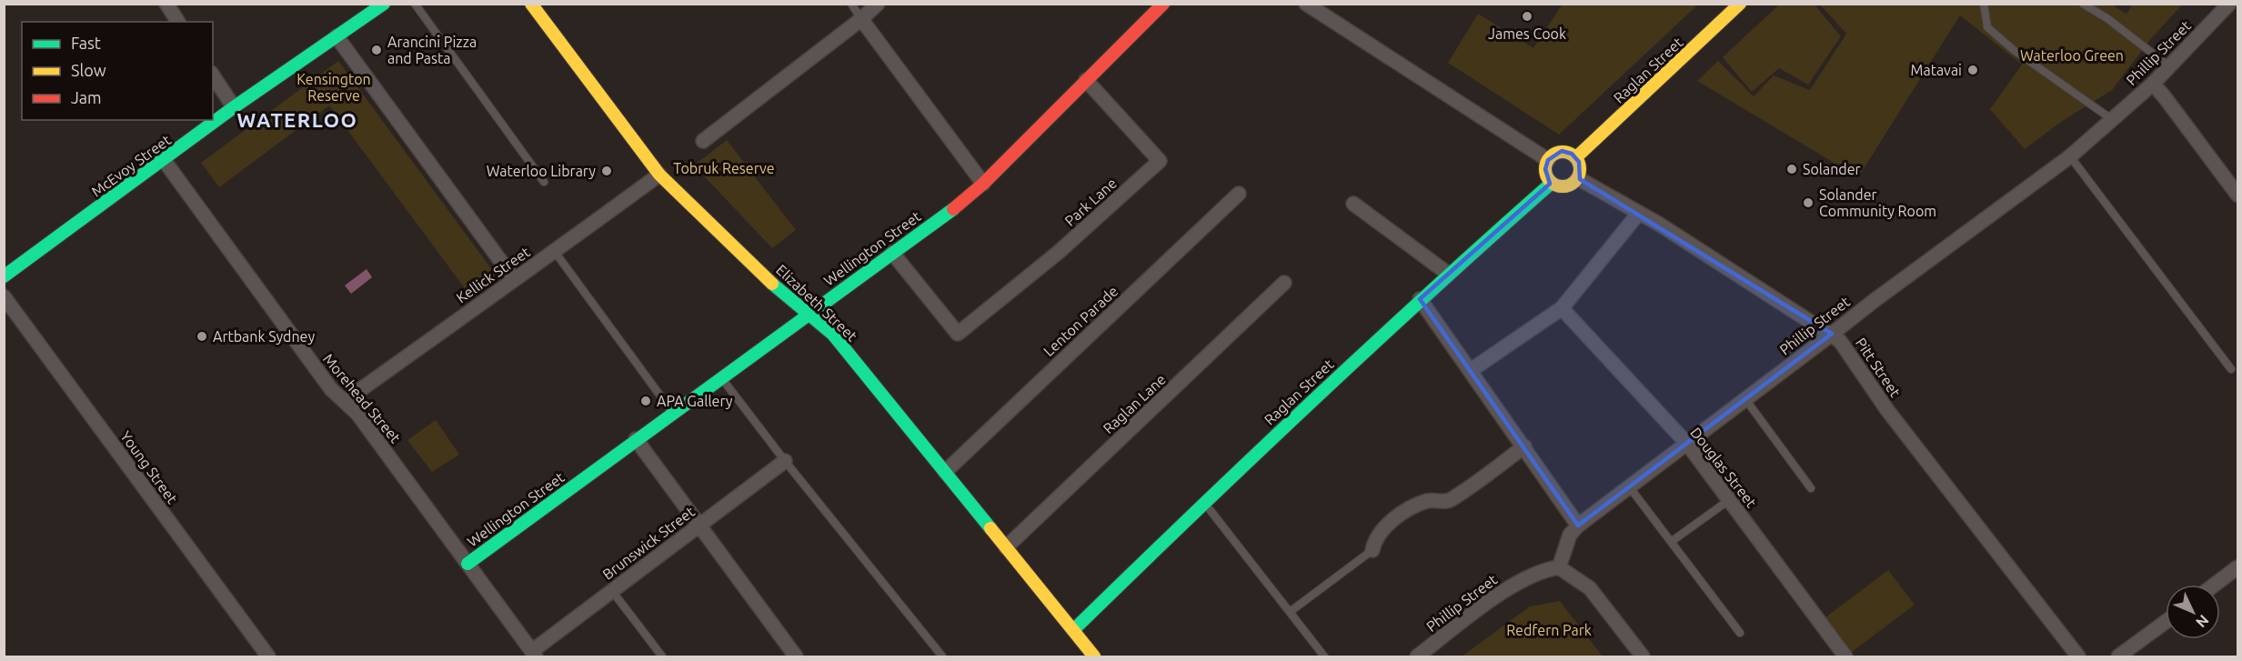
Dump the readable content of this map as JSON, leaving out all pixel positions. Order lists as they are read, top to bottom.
{
  "streets": {
    "street": [
      "Phillip Street",
      "Raglan Street",
      "McEvoy Street",
      "Park Lane",
      "Wellington Street",
      "Kellick Street",
      "Elizabeth Street",
      "Lenton Parade",
      "Pitt Street",
      "Morehead Street",
      "Raglan Lane",
      "Young Street",
      "Douglas Street",
      "Brunswick Street"
    ]
  },
  "crossings": [
    ["Phillip Street", "Pitt Street"],
    ["Phillip Street", "Douglas Street"],
    ["Raglan Street", "Elizabeth Street"],
    ["Raglan Street", "Pitt Street"],
    ["McEvoy Street", "Morehead Street"],
    ["Park Lane", "Wellington Street"],
    ["Wellington Street", "Elizabeth Street"],
    ["Wellington Street", "Morehead Street"],
    ["Kellick Street", "Elizabeth Street"],
    ["Kellick Street", "Morehead Street"],
    ["Elizabeth Street", "Lenton Parade"],
    ["Elizabeth Street", "Raglan Lane"],
    ["Morehead Street", "Brunswick Street"]
  ],
  "districts": ["WATERLOO"],
  "parks": [
    "Waterloo Green",
    "Kensington Reserve",
    "Tobruk Reserve",
    "Redfern Park"
  ],
  "places": [
    "James Cook",
    "Arancini Pizza and Pasta",
    "Matavai",
    "Solander",
    "Waterloo Library",
    "Solander Community Room",
    "Artbank Sydney",
    "APA Gallery"
  ],
  "legend": ["Fast", "Slow", "Jam"],
  "north": "bottom right"
}
